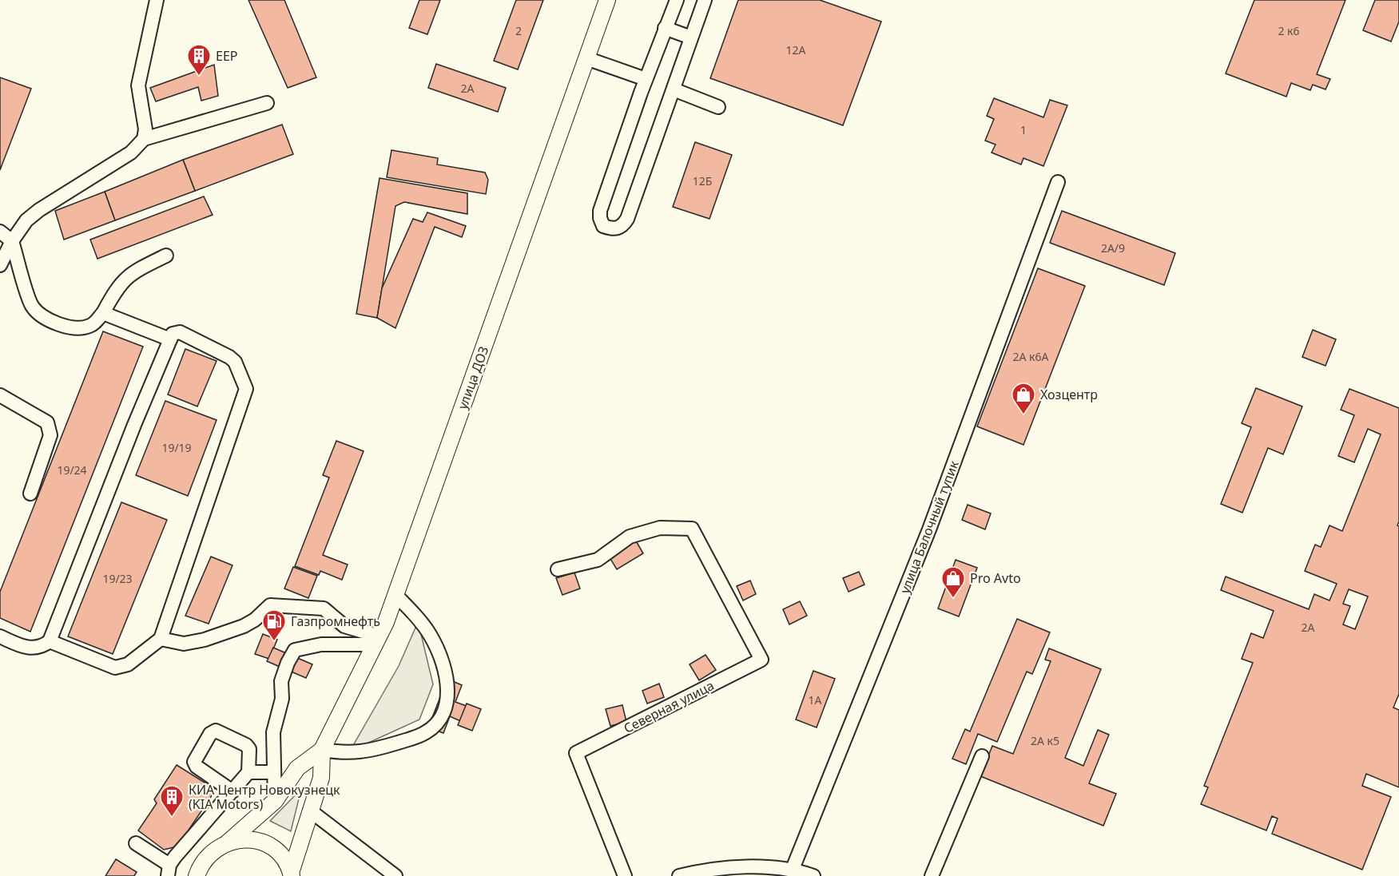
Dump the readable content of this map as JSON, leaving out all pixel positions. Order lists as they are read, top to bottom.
{
  "streets": {
    "main road": ["улица ДОЗ"],
    "street": ["улица Балочный тупик", "Северная улица"]
  },
  "places": {
    "building": ["EEP", "КИА Центр Новокузнецк (KIA Motors)"],
    "shop": ["Хозцентр", "Pro Аvto"],
    "fuel station": ["Газпромнефть"]
  },
  "house_numbers": [
    "2",
    "2 к6",
    "12А",
    "2А",
    "1",
    "12Б",
    "2А/9",
    "2А к6А",
    "19/19",
    "19/24",
    "19/23",
    "2А",
    "1А",
    "2А к5"
  ]
}
